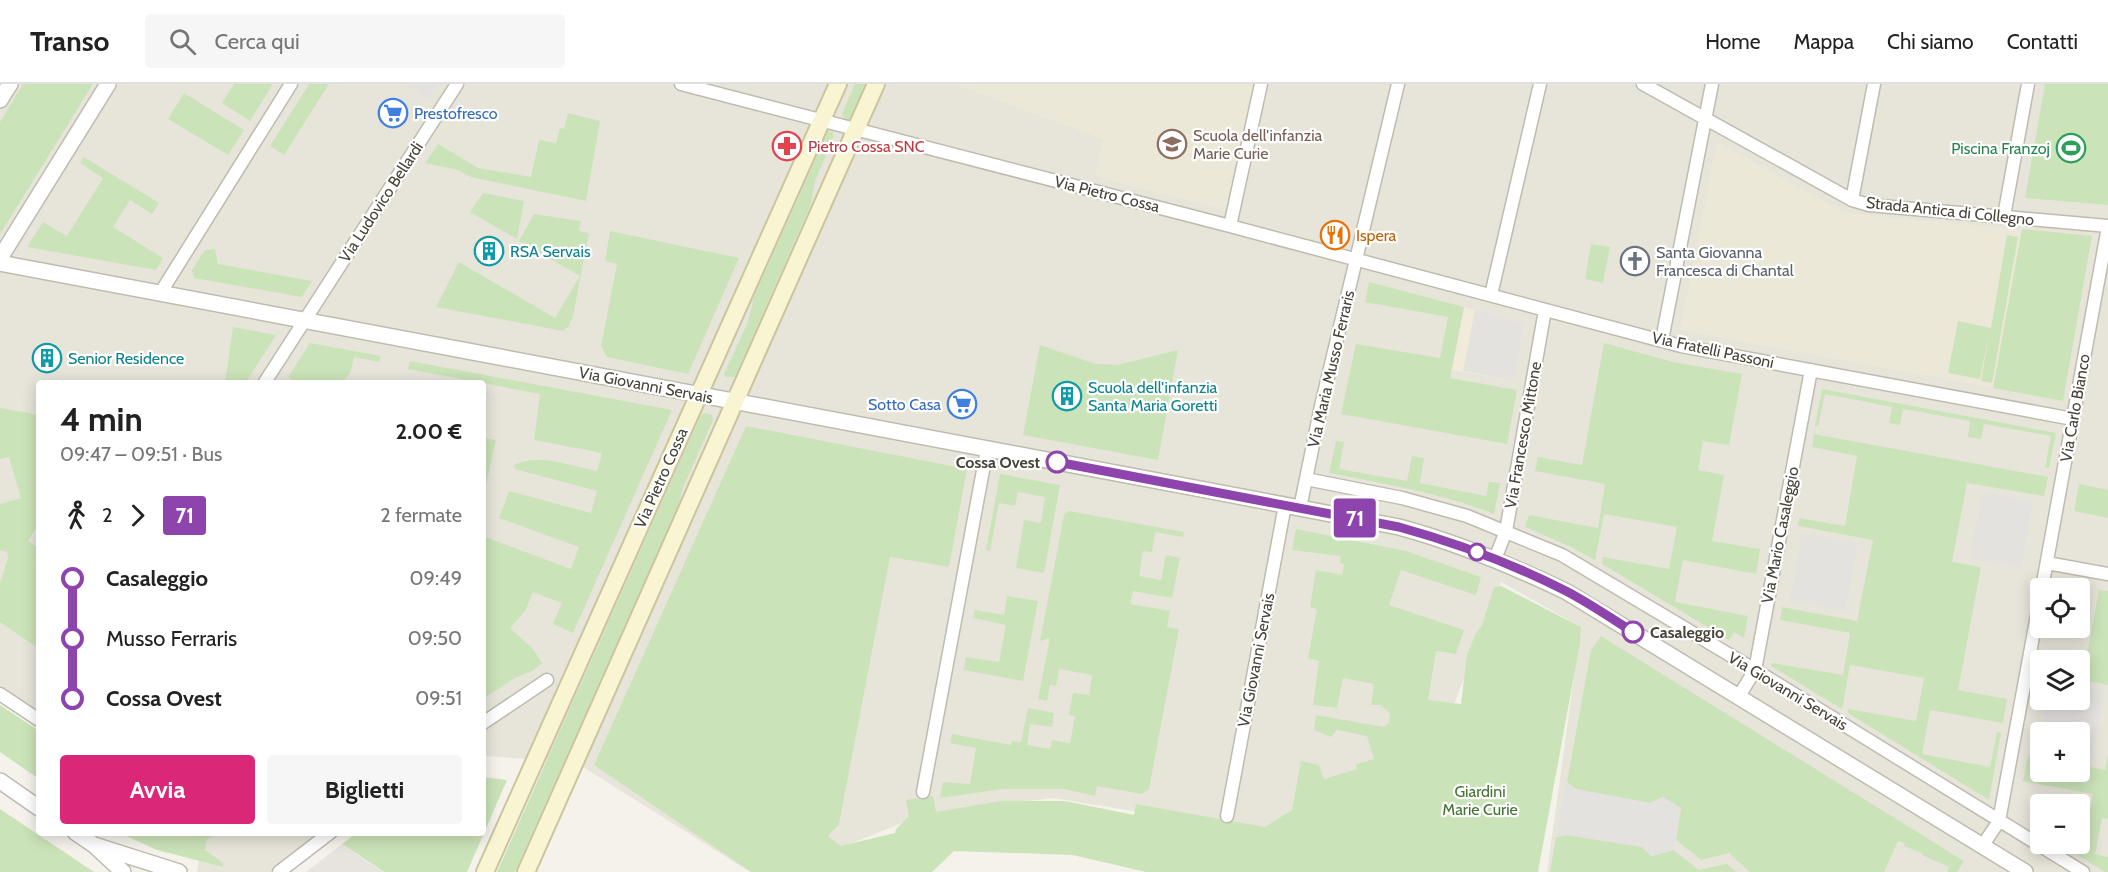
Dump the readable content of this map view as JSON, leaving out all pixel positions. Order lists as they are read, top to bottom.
{
  "streets": {
    "main road": ["Via Pietro Cossa"],
    "street": [
      "Via Ludovico Bellardi",
      "Strada Antica di Collegno",
      "Via Fratelli Passoni",
      "Via Maria Musso Ferraris",
      "Via Giovanni Servais",
      "Via Carlo Bianco",
      "Via Francesco Mittone",
      "Via Mario Casaleggio"
    ]
  },
  "crossings": [
    ["Via Pietro Cossa", "Via Fratelli Passoni"],
    ["Via Pietro Cossa", "Via Maria Musso Ferraris"],
    ["Via Pietro Cossa", "Via Giovanni Servais"],
    ["Via Ludovico Bellardi", "Via Giovanni Servais"],
    ["Strada Antica di Collegno", "Via Carlo Bianco"],
    ["Via Fratelli Passoni", "Via Maria Musso Ferraris"],
    ["Via Fratelli Passoni", "Via Carlo Bianco"],
    ["Via Fratelli Passoni", "Via Francesco Mittone"],
    ["Via Fratelli Passoni", "Via Mario Casaleggio"],
    ["Via Maria Musso Ferraris", "Via Giovanni Servais"],
    ["Via Giovanni Servais", "Via Francesco Mittone"],
    ["Via Giovanni Servais", "Via Mario Casaleggio"]
  ],
  "parks": ["Giardini Marie Curie"],
  "places": {
    "supermarket": ["Prestofresco", "Sotto Casa"],
    "school or university": ["Scuola dell'infanzia Marie Curie"],
    "pharmacy": ["Pietro Cossa SNC"],
    "sports": ["Piscina Franzoj"],
    "restaurant": ["Ispera"],
    "building": ["RSA Servais", "Senior Residence", "Scuola dell'infanzia Santa Maria Goretti"],
    "church": ["Santa Giovanna Francesca di Chantal"],
    "other": ["Cossa Ovest", "Casaleggio"]
  },
  "lines": ["bus line 71"],
  "page": {
    "header": "Transo",
    "search": "Cerca qui",
    "nav": [
      "Home",
      "Mappa",
      "Chi siamo",
      "Contatti"
    ],
    "on_map": "71",
    "heading": ["4 min", "09:47 – 09:51 · Bus", "2.00 €"],
    "legs": ["2", "71", "2 fermate"],
    "list": [
      {
        "name": "Casaleggio",
        "value": "09:49"
      },
      {
        "name": "Musso Ferraris",
        "value": "09:50"
      },
      {
        "name": "Cossa Ovest",
        "value": "09:51"
      }
    ],
    "map_buttons": ["+", "−"],
    "buttons": ["Avvia", "Biglietti"]
  }
}
